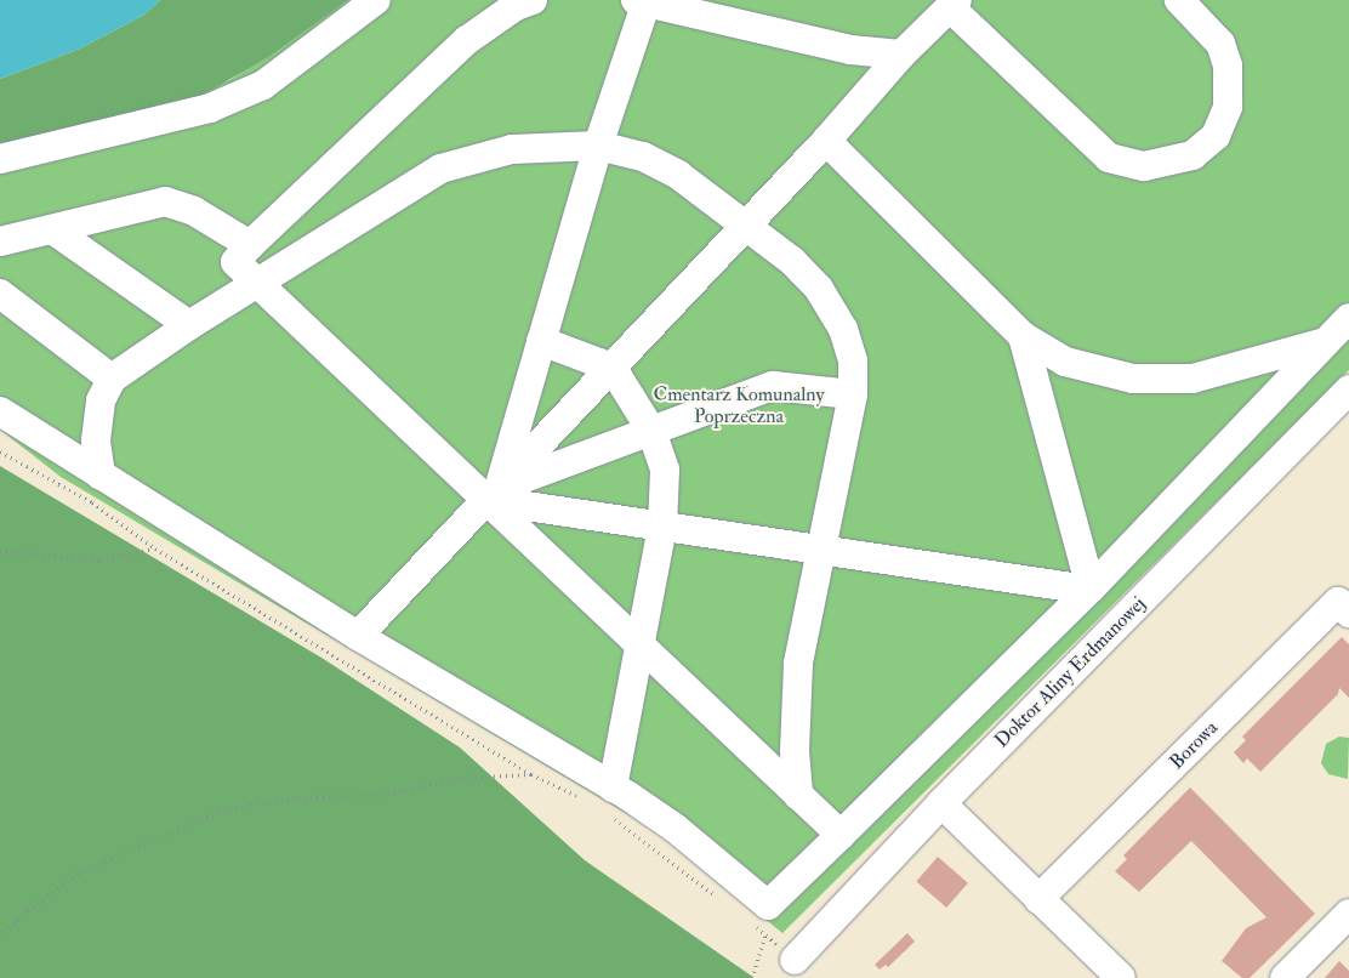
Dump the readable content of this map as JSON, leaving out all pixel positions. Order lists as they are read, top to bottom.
{
  "streets": {
    "street": ["Doktor Aliny Erdmanowej", "Borowa"]
  },
  "parks": ["Cmentarz Komunalny Poprzeczna"]
}
